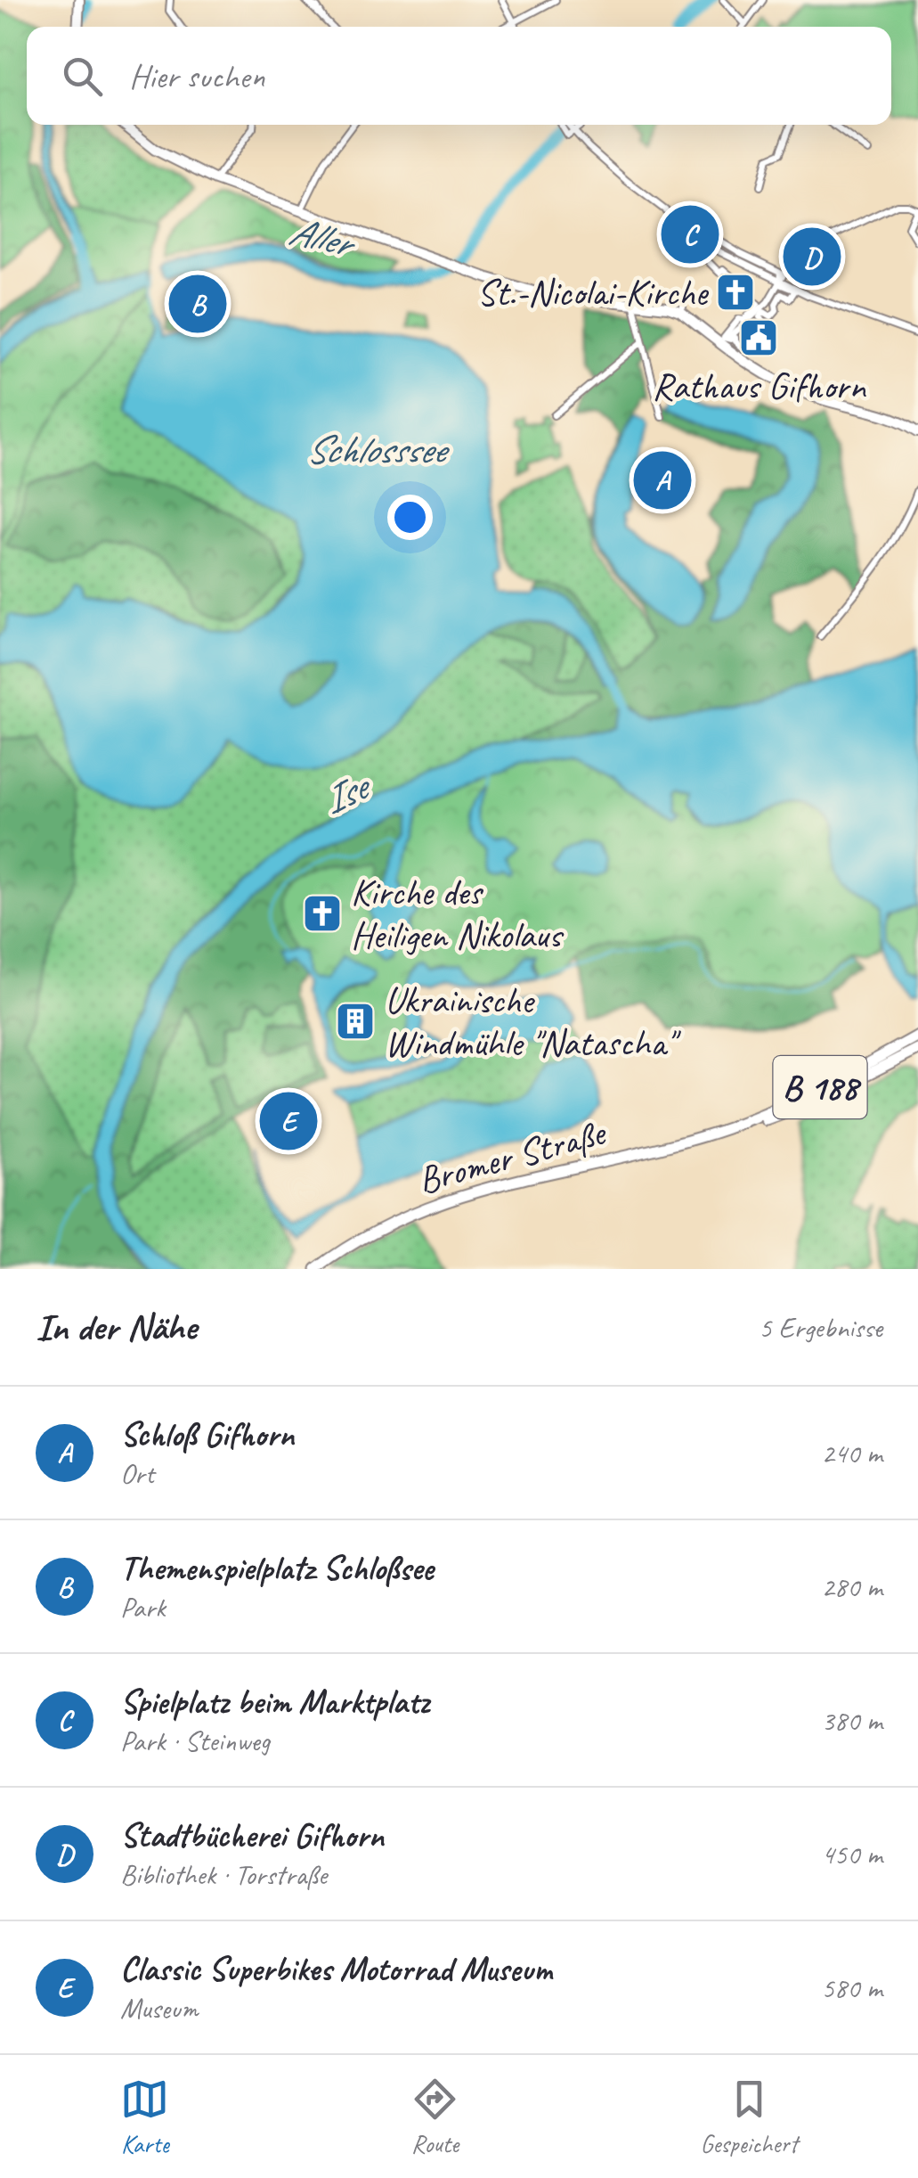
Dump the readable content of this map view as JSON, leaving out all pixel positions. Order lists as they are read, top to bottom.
{
  "streets": {
    "main road": ["B 188", "Bromer Straße"]
  },
  "water": ["Aller", "Schlosssee", "Ise"],
  "places": {
    "church": ["St.-Nicolai-Kirche", "Kirche des Heiligen Nikolaus"],
    "public building": ["Rathaus Gifhorn"],
    "building": ["Ukrainische Windmühle \"Natascha\""]
  },
  "page": {
    "search": "Hier suchen",
    "pins": [
      "C",
      "D",
      "B",
      "A",
      "E"
    ],
    "heading": ["In der Nähe", "5 Ergebnisse"],
    "list": [
      {
        "mark": "A",
        "name": "Schloß Gifhorn",
        "note": "Ort",
        "value": "240 m"
      },
      {
        "mark": "B",
        "name": "Themenspielplatz Schloßsee",
        "note": "Park",
        "value": "280 m"
      },
      {
        "mark": "C",
        "name": "Spielplatz beim Marktplatz",
        "note": "Park · Steinweg",
        "value": "380 m"
      },
      {
        "mark": "D",
        "name": "Stadtbücherei Gifhorn",
        "note": "Bibliothek · Torstraße",
        "value": "450 m"
      },
      {
        "mark": "E",
        "name": "Classic Superbikes Motorrad Museum",
        "note": "Museum",
        "value": "580 m"
      }
    ],
    "nav": ["Karte", "Route", "Gespeichert"]
  }
}
